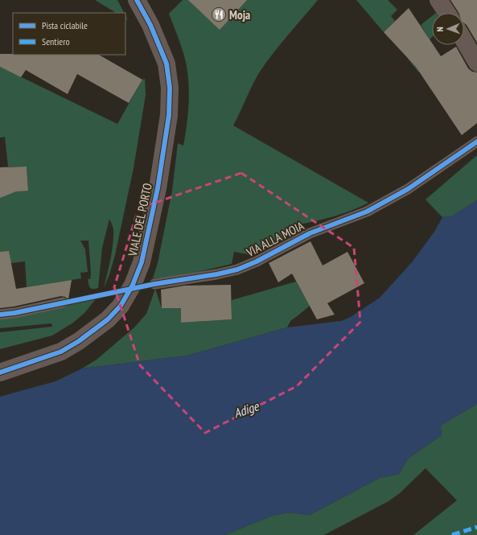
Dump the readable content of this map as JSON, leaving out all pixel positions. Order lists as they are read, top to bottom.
{
  "streets": {
    "street": ["VIALE DEL PORTO"],
    "lane": ["VIA ALLA MOIA"]
  },
  "water": ["Adige"],
  "places": {
    "restaurant": ["Moja"]
  },
  "legend": ["Pista ciclabile", "Sentiero"],
  "north": "left"
}
